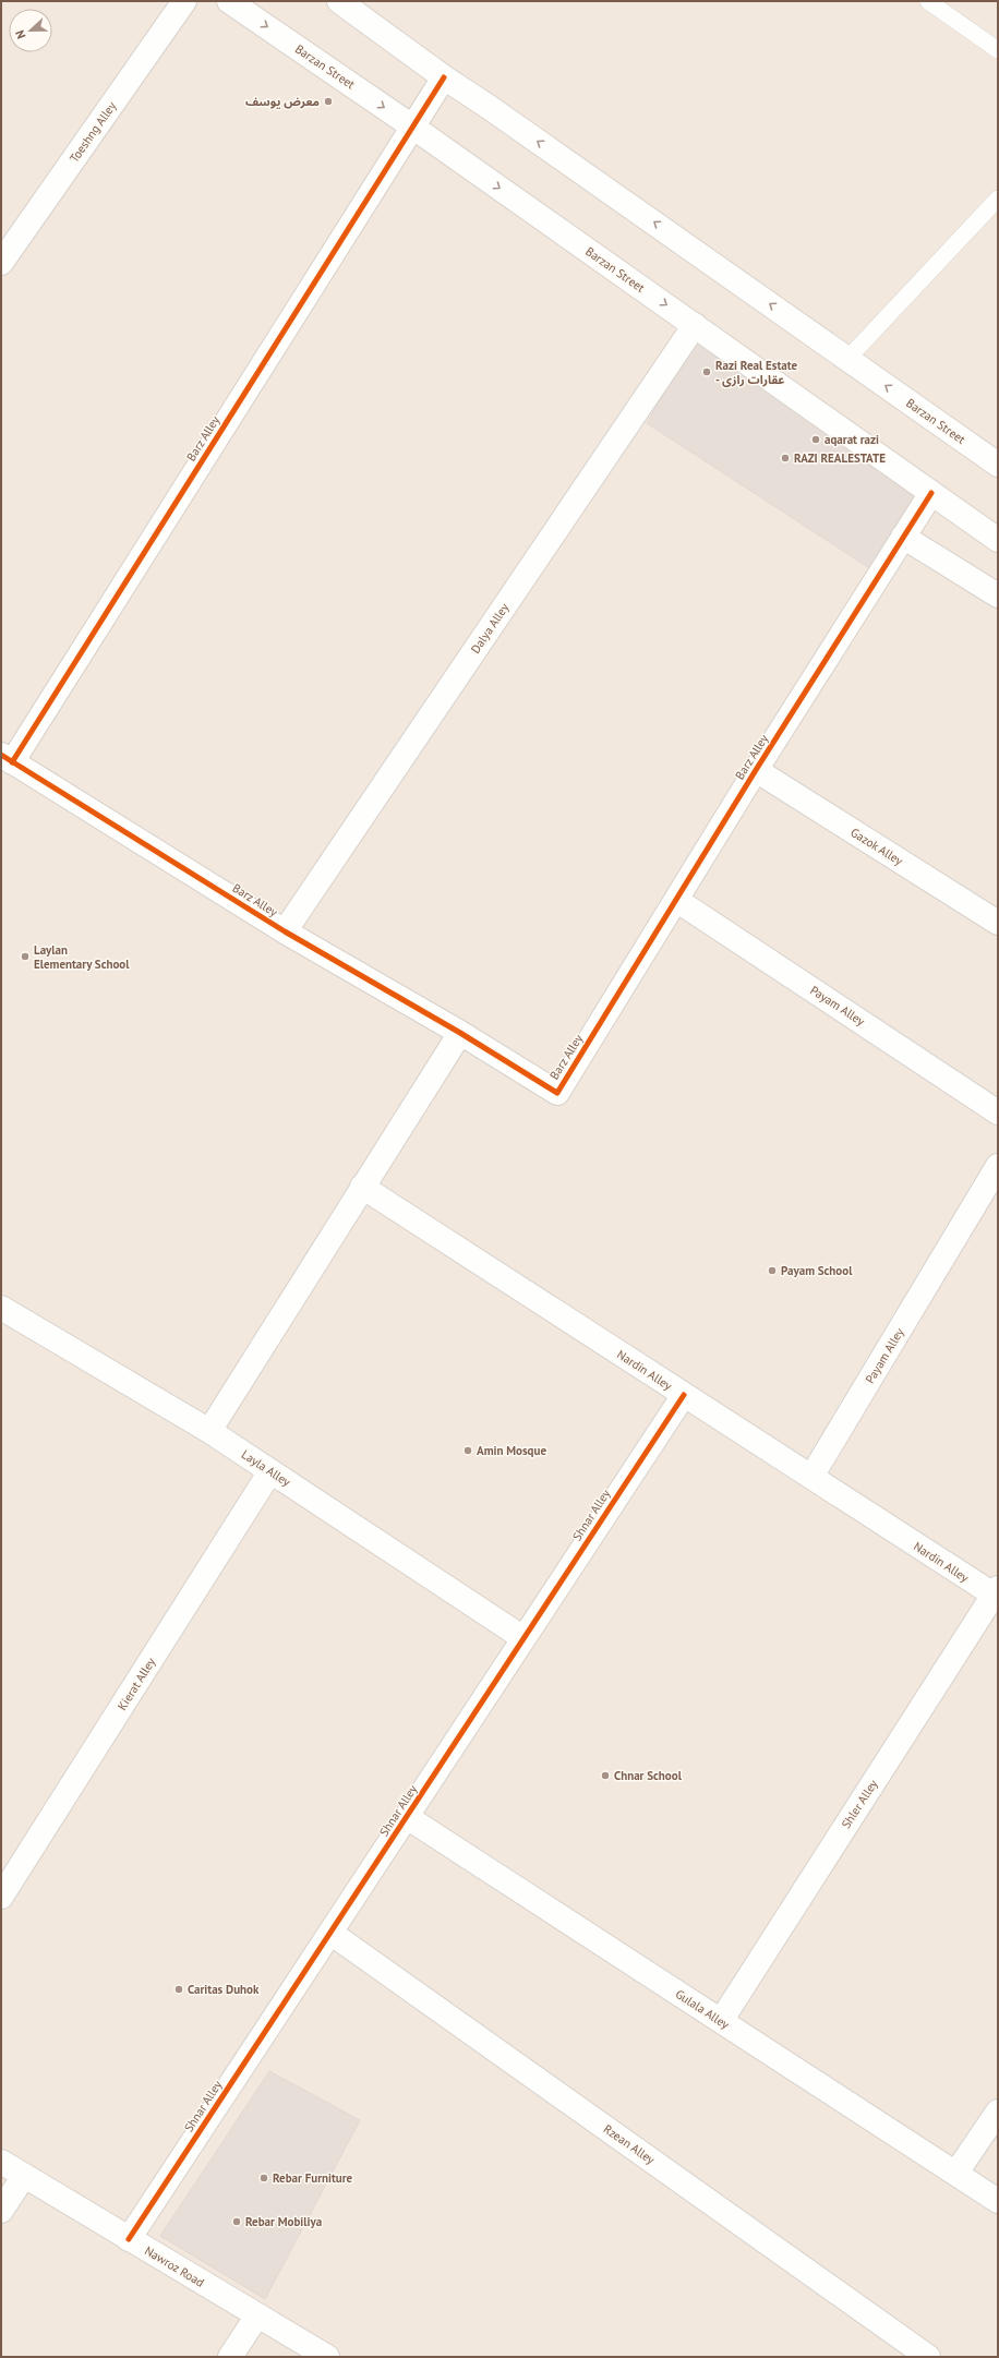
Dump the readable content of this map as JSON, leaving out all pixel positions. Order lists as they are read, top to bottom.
{
  "streets": {
    "street": [
      "Barzan Street",
      "Toeshng Alley",
      "Barz Alley",
      "Dalya Alley",
      "Gazok Alley",
      "Payam Alley",
      "Nardin Alley",
      "Layla Alley",
      "Shnar Alley",
      "Kierat Alley",
      "Shler Alley",
      "Gulala Alley",
      "Rzean Alley",
      "Nawroz Road"
    ]
  },
  "crossings": [
    ["Barzan Street", "Barz Alley"],
    ["Barzan Street", "Dalya Alley"],
    ["Barz Alley", "Dalya Alley"],
    ["Barz Alley", "Gazok Alley"],
    ["Barz Alley", "Payam Alley"],
    ["Payam Alley", "Nardin Alley"],
    ["Nardin Alley", "Shnar Alley"],
    ["Nardin Alley", "Shler Alley"],
    ["Layla Alley", "Shnar Alley"],
    ["Layla Alley", "Kierat Alley"],
    ["Shnar Alley", "Gulala Alley"],
    ["Shnar Alley", "Rzean Alley"],
    ["Shnar Alley", "Nawroz Road"],
    ["Shler Alley", "Gulala Alley"]
  ],
  "places": [
    "معرض يوسف",
    "Razi Real Estate - عقارات رازی",
    "aqarat razi",
    "RAZI REALESTATE",
    "Laylan Elementary School",
    "Payam School",
    "Amin Mosque",
    "Chnar School",
    "Caritas Duhok",
    "Rebar Furniture",
    "Rebar Mobiliya"
  ],
  "north": "left"
}
